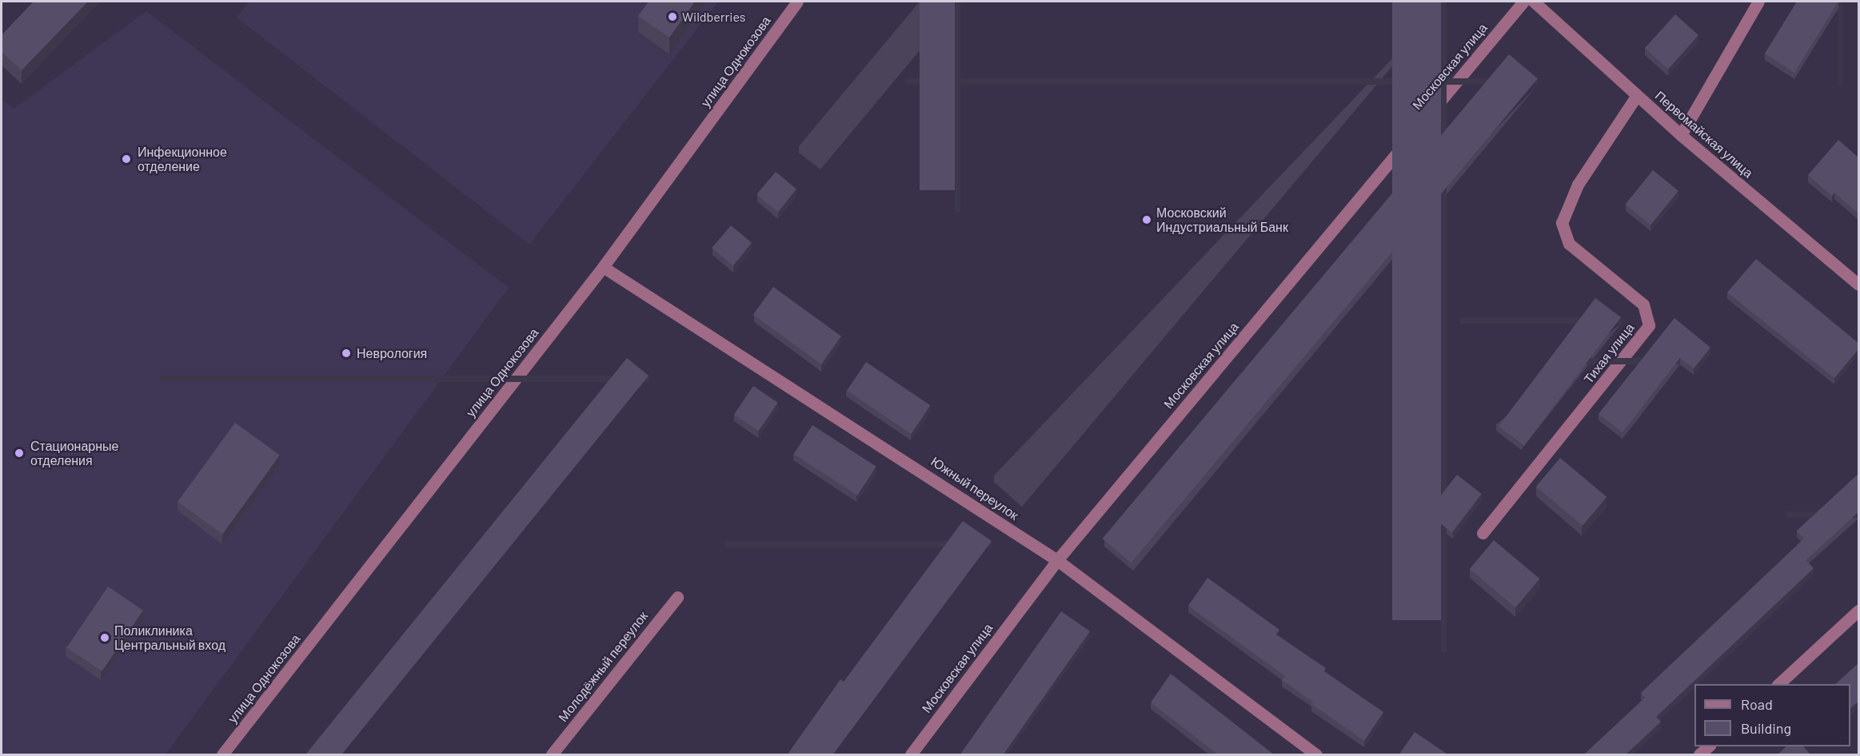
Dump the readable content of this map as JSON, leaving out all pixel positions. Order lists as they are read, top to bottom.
{
  "streets": {
    "street": [
      "улица Однокозова",
      "Московская улица",
      "Первомайская улица",
      "Тихая улица",
      "Южный переулок",
      "Молодёжный переулок"
    ]
  },
  "crossings": [
    ["улица Однокозова", "Южный переулок"],
    ["Московская улица", "Южный переулок"],
    ["Первомайская улица", "Тихая улица"]
  ],
  "places": [
    "Wildberries",
    "Инфекционное отделение",
    "Московский Индустриальный Банк",
    "Неврология",
    "Стационарные отделения",
    "Поликлиника Центральный вход"
  ],
  "legend": ["Road", "Building"]
}
